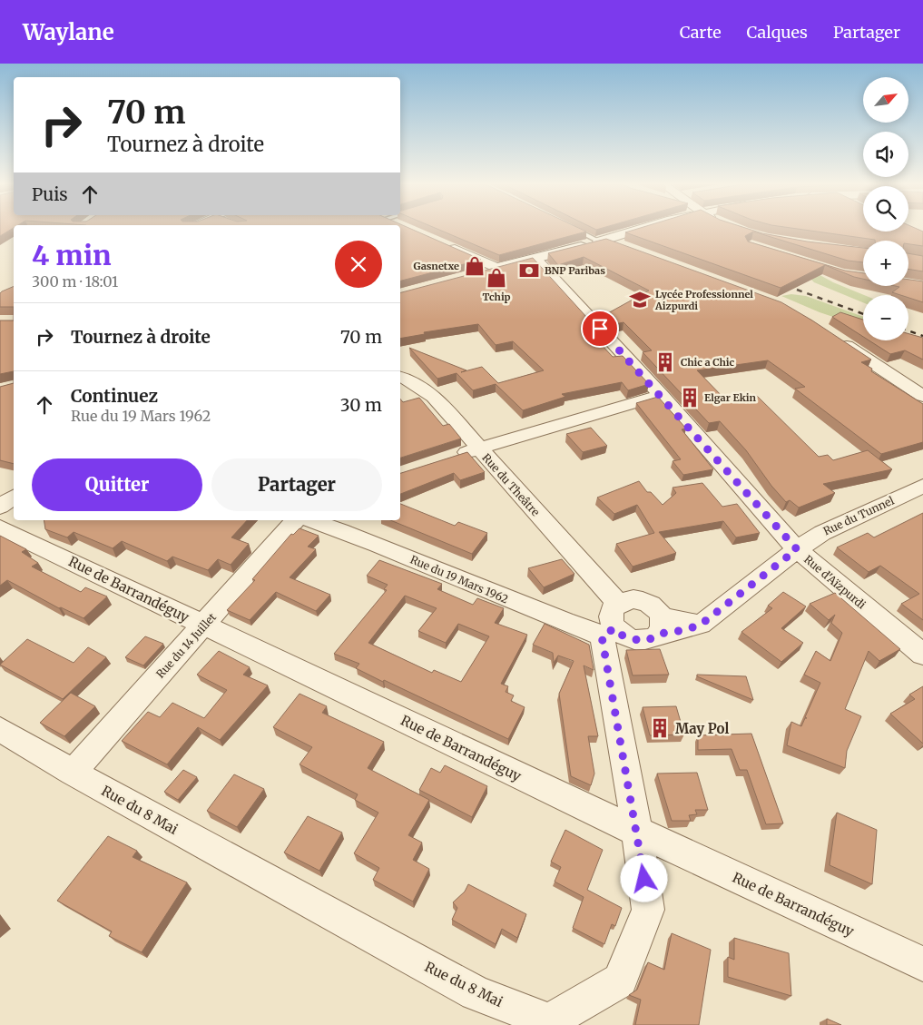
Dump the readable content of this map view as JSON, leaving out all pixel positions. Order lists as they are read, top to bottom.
{
  "streets": {
    "street": [
      "Rue du Theâtre",
      "Rue du Tunnel",
      "Rue du 19 Mars 1962",
      "Rue d'Aïzpurdi",
      "Rue de Barrandéguy",
      "Rue du 14 Juillet",
      "Rue du 8 Mai"
    ]
  },
  "crossings": [
    ["Rue du Theâtre", "Rue du 19 Mars 1962"],
    ["Rue du Theâtre", "Rue du 8 Mai"],
    ["Rue du Tunnel", "Rue d'Aïzpurdi"],
    ["Rue du 19 Mars 1962", "Rue du 8 Mai"],
    ["Rue de Barrandéguy", "Rue du 14 Juillet"],
    ["Rue de Barrandéguy", "Rue du 8 Mai"],
    ["Rue du 14 Juillet", "Rue du 8 Mai"]
  ],
  "places": {
    "shop": ["Gasnetxe", "Tchip"],
    "bank": ["BNP Paribas"],
    "school or university": ["Lycée Professionnel Aizpurdi"],
    "building": ["Chic a Chic", "Elgar Ekin", "May Pol"]
  },
  "north": "top right",
  "page": {
    "header": "Waylane",
    "nav": ["Carte", "Calques", "Partager"],
    "map_buttons": ["+", "−"],
    "turn": ["70 m", "Tournez à droite"],
    "then": "Puis",
    "heading": ["4 min", "300 m · 18:01"],
    "list": [
      {
        "name": "Tournez à droite",
        "value": "70 m"
      },
      {
        "name": "Continuez",
        "note": "Rue du 19 Mars 1962",
        "value": "30 m"
      }
    ],
    "buttons": ["Quitter", "Partager"]
  }
}
